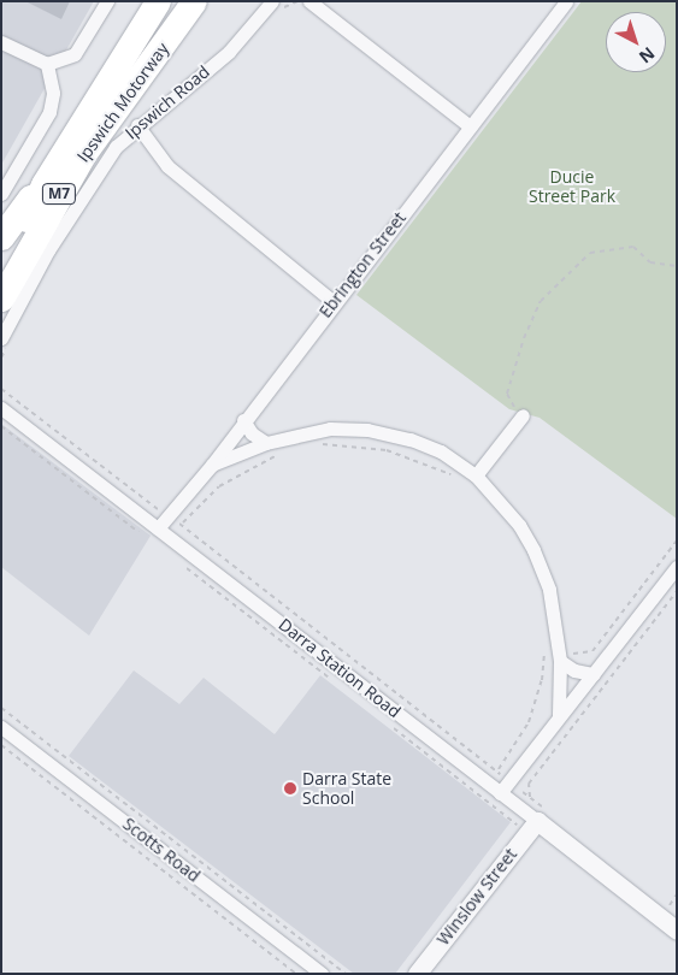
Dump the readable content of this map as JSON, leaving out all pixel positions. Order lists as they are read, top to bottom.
{
  "streets": {
    "highway": ["Ipswich Motorway", "M7"],
    "street": [
      "Ipswich Road",
      "Ebrington Street",
      "Darra Station Road",
      "Scotts Road",
      "Winslow Street"
    ]
  },
  "crossings": [
    ["Ebrington Street", "Darra Station Road"],
    ["Darra Station Road", "Winslow Street"]
  ],
  "parks": ["Ducie Street Park"],
  "places": ["Darra State School"],
  "north": "bottom right"
}
